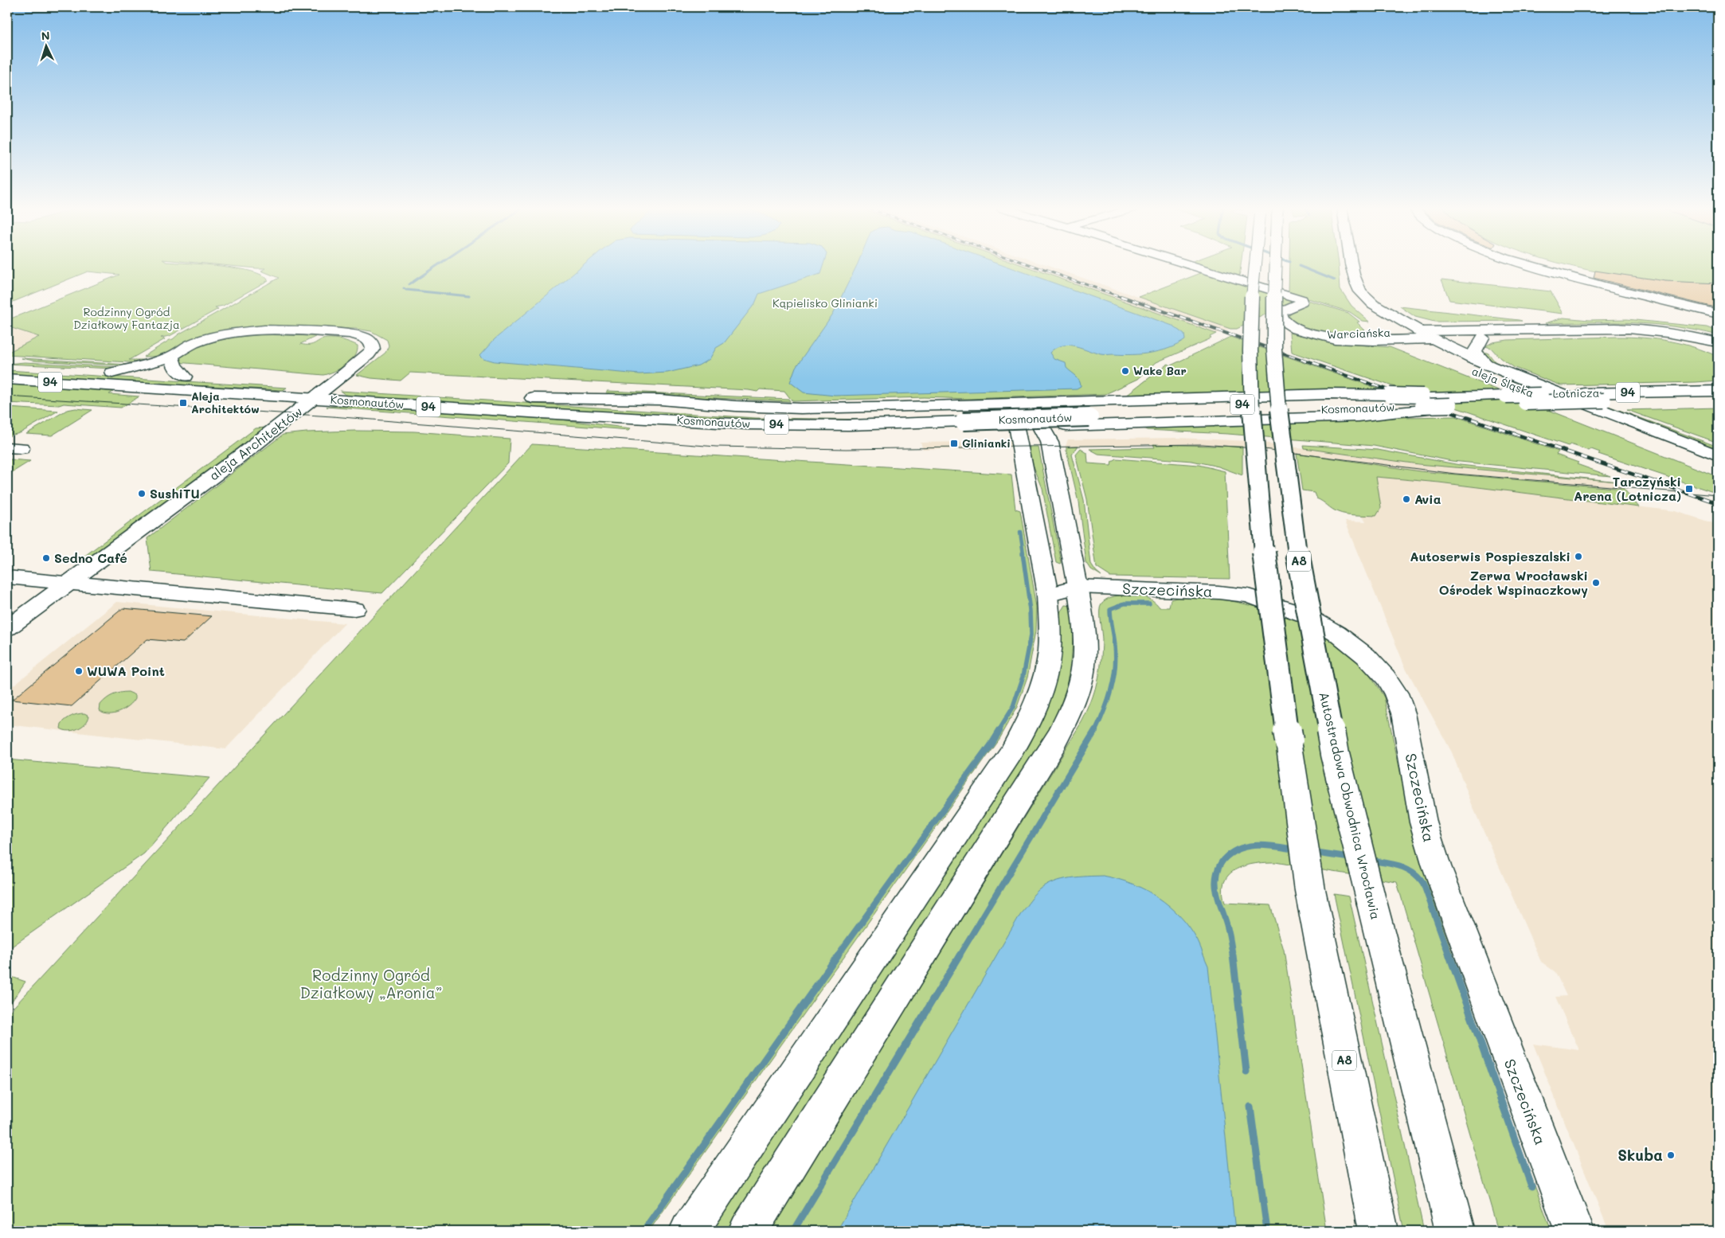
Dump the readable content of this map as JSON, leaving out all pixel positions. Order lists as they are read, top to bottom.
{
  "streets": {
    "main road": [
      "Warciańska",
      "94",
      "aleja Śląska",
      "Lotnicza",
      "Kosmonautów",
      "aleja Architektów",
      "A8",
      "Szczecińska",
      "Autostradowa Obwodnica Wrocławia"
    ]
  },
  "crossings": [
    ["Warciańska", "aleja Śląska"],
    ["Kosmonautów", "aleja Architektów"]
  ],
  "parks": ["Kąpielisko Glinianki", "Rodzinny Ogród Działkowy Fantazja", "Rodzinny Ogród Działkowy „Aronia”"],
  "places": {
    "other": [
      "Wake Bar",
      "SushiTU",
      "Avia",
      "Autoserwis Pospieszalski",
      "Sedno Café",
      "Zerwa Wrocławski Ośrodek Wspinaczkowy",
      "WUWA Point",
      "Skuba"
    ],
    "transit": ["Aleja Architektów", "Glinianki", "Tarczyński Arena (Lotnicza)"]
  },
  "north": "top"
}
